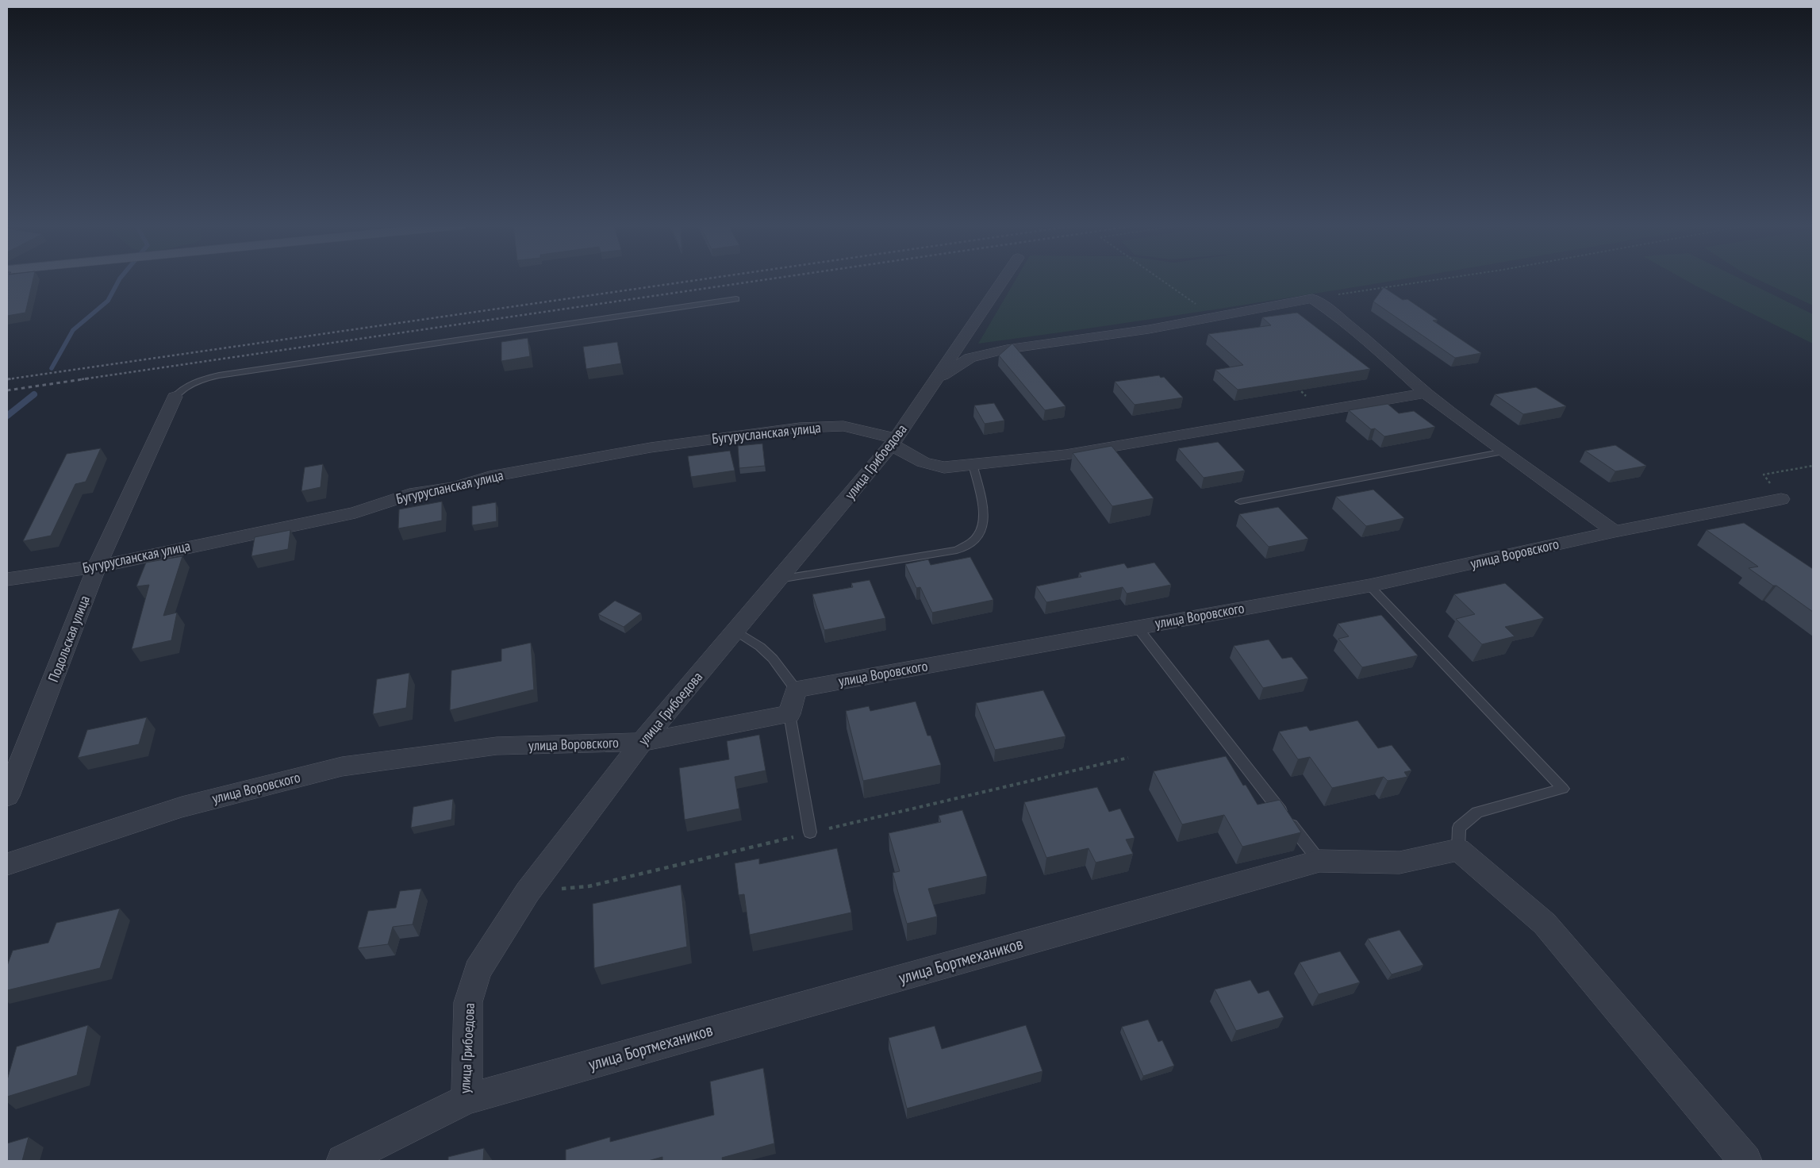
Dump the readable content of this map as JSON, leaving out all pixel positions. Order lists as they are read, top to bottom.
{
  "streets": {
    "street": [
      "Бугурусланская улица",
      "улица Грибоедова",
      "улица Воровского",
      "Подольская улица",
      "улица Бортмехаников"
    ]
  },
  "crossings": [
    ["Бугурусланская улица", "улица Грибоедова"],
    ["Бугурусланская улица", "Подольская улица"],
    ["улица Грибоедова", "улица Воровского"],
    ["улица Грибоедова", "улица Бортмехаников"]
  ]
}
